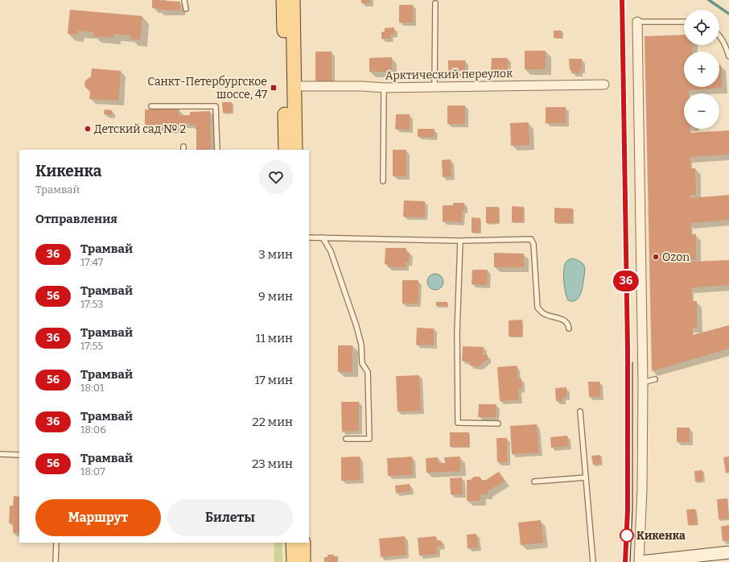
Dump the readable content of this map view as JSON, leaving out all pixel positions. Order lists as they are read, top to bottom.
{
  "streets": {
    "street": ["Арктический переулок"]
  },
  "places": {
    "transit": ["Санкт-Петербургское шоссе, 47"],
    "other": ["Детский сад № 2", "Ozon", "Кикенка"]
  },
  "lines": ["tram line 36"],
  "page": {
    "on_map": "36",
    "map_buttons": ["+", "−"],
    "heading": [
      ["Кикенка", "Трамвай"],
      "Отправления"
    ],
    "list": [
      {
        "mark": "36",
        "name": "Трамвай",
        "note": "17:47",
        "value": "3 мин"
      },
      {
        "mark": "56",
        "name": "Трамвай",
        "note": "17:53",
        "value": "9 мин"
      },
      {
        "mark": "36",
        "name": "Трамвай",
        "note": "17:55",
        "value": "11 мин"
      },
      {
        "mark": "56",
        "name": "Трамвай",
        "note": "18:01",
        "value": "17 мин"
      },
      {
        "mark": "36",
        "name": "Трамвай",
        "note": "18:06",
        "value": "22 мин"
      },
      {
        "mark": "56",
        "name": "Трамвай",
        "note": "18:07",
        "value": "23 мин"
      }
    ],
    "buttons": ["Маршрут", "Билеты"]
  }
}
